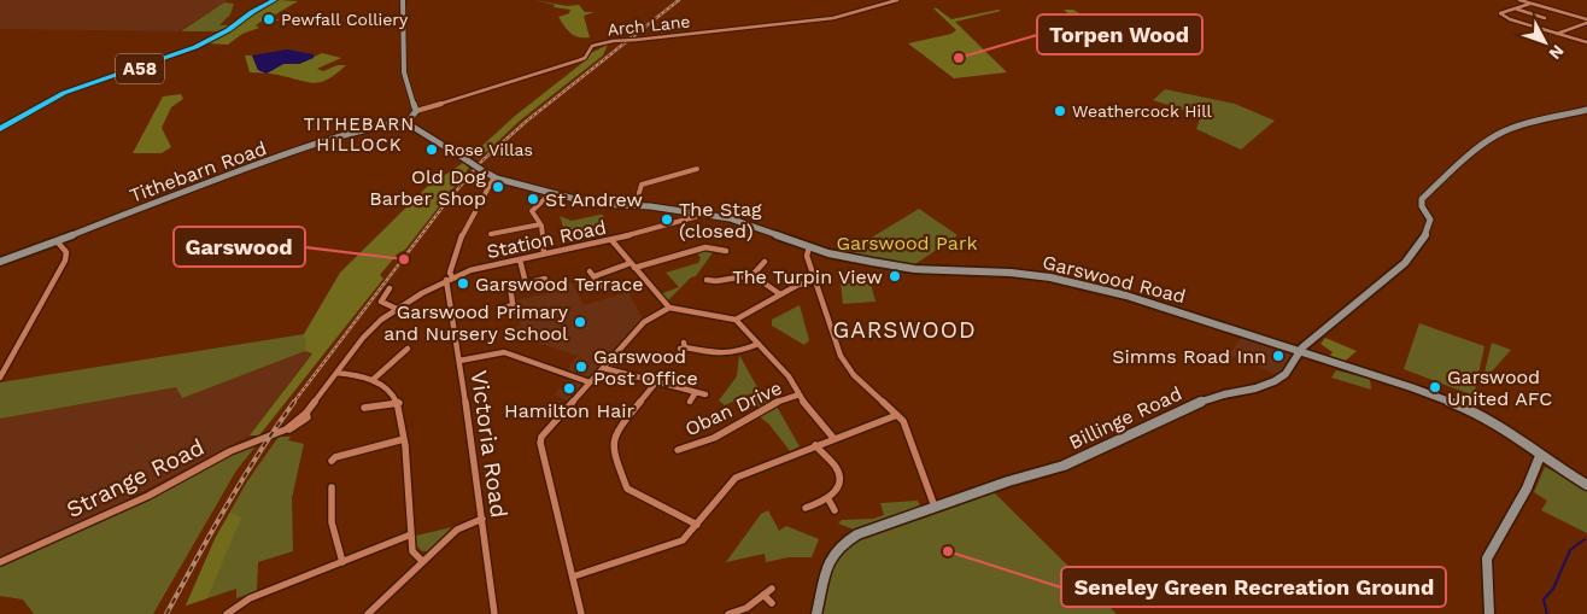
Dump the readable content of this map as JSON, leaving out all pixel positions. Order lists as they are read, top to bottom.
{
  "streets": {
    "highway": ["A58"],
    "street": [
      "Arch Lane",
      "Tithebarn Road",
      "Station Road",
      "Garswood Road",
      "Oban Drive",
      "Billinge Road",
      "Victoria Road",
      "Strange Road"
    ]
  },
  "crossings": [
    ["Tithebarn Road", "Garswood Road"],
    ["Station Road", "Garswood Road"],
    ["Station Road", "Victoria Road"],
    ["Station Road", "Strange Road"],
    ["Garswood Road", "Billinge Road"]
  ],
  "districts": ["TITHEBARN HILLOCK", "GARSWOOD"],
  "parks": ["Garswood Park"],
  "places": [
    "Pewfall Colliery",
    "Torpen Wood",
    "Weathercock Hill",
    "Rose Villas",
    "Old Dog Barber Shop",
    "St Andrew",
    "The Stag (closed)",
    "Garswood",
    "The Turpin View",
    "Garswood Terrace",
    "Garswood Primary and Nursery School",
    "Simms Road Inn",
    "Garswood Post Office",
    "Garswood United AFC",
    "Hamilton Hair",
    "Seneley Green Recreation Ground"
  ],
  "north": "bottom right"
}
